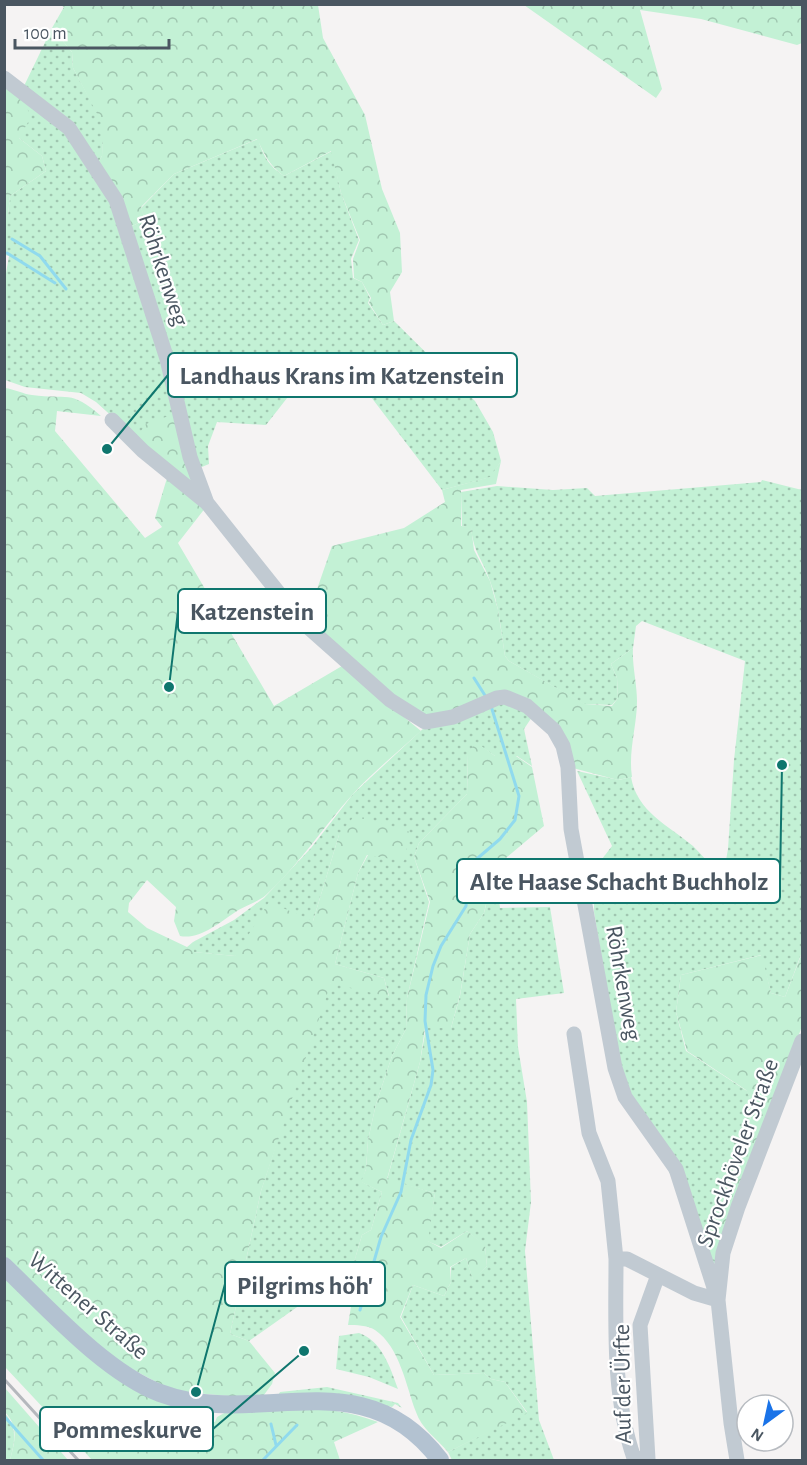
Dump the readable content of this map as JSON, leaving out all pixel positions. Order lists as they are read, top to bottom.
{
  "streets": {
    "main road": ["Wittener Straße"],
    "street": ["Röhrkenweg", "Sprockhöveler Straße", "Auf der Ürfte"]
  },
  "crossings": [
    ["Röhrkenweg", "Sprockhöveler Straße"]
  ],
  "places": [
    "Landhaus Krans im Katzenstein",
    "Katzenstein",
    "Alte Haase Schacht Buchholz",
    "Pommeskurve",
    "Pilgrims höh'"
  ],
  "scale_bar": "100 m",
  "north": "bottom left"
}
